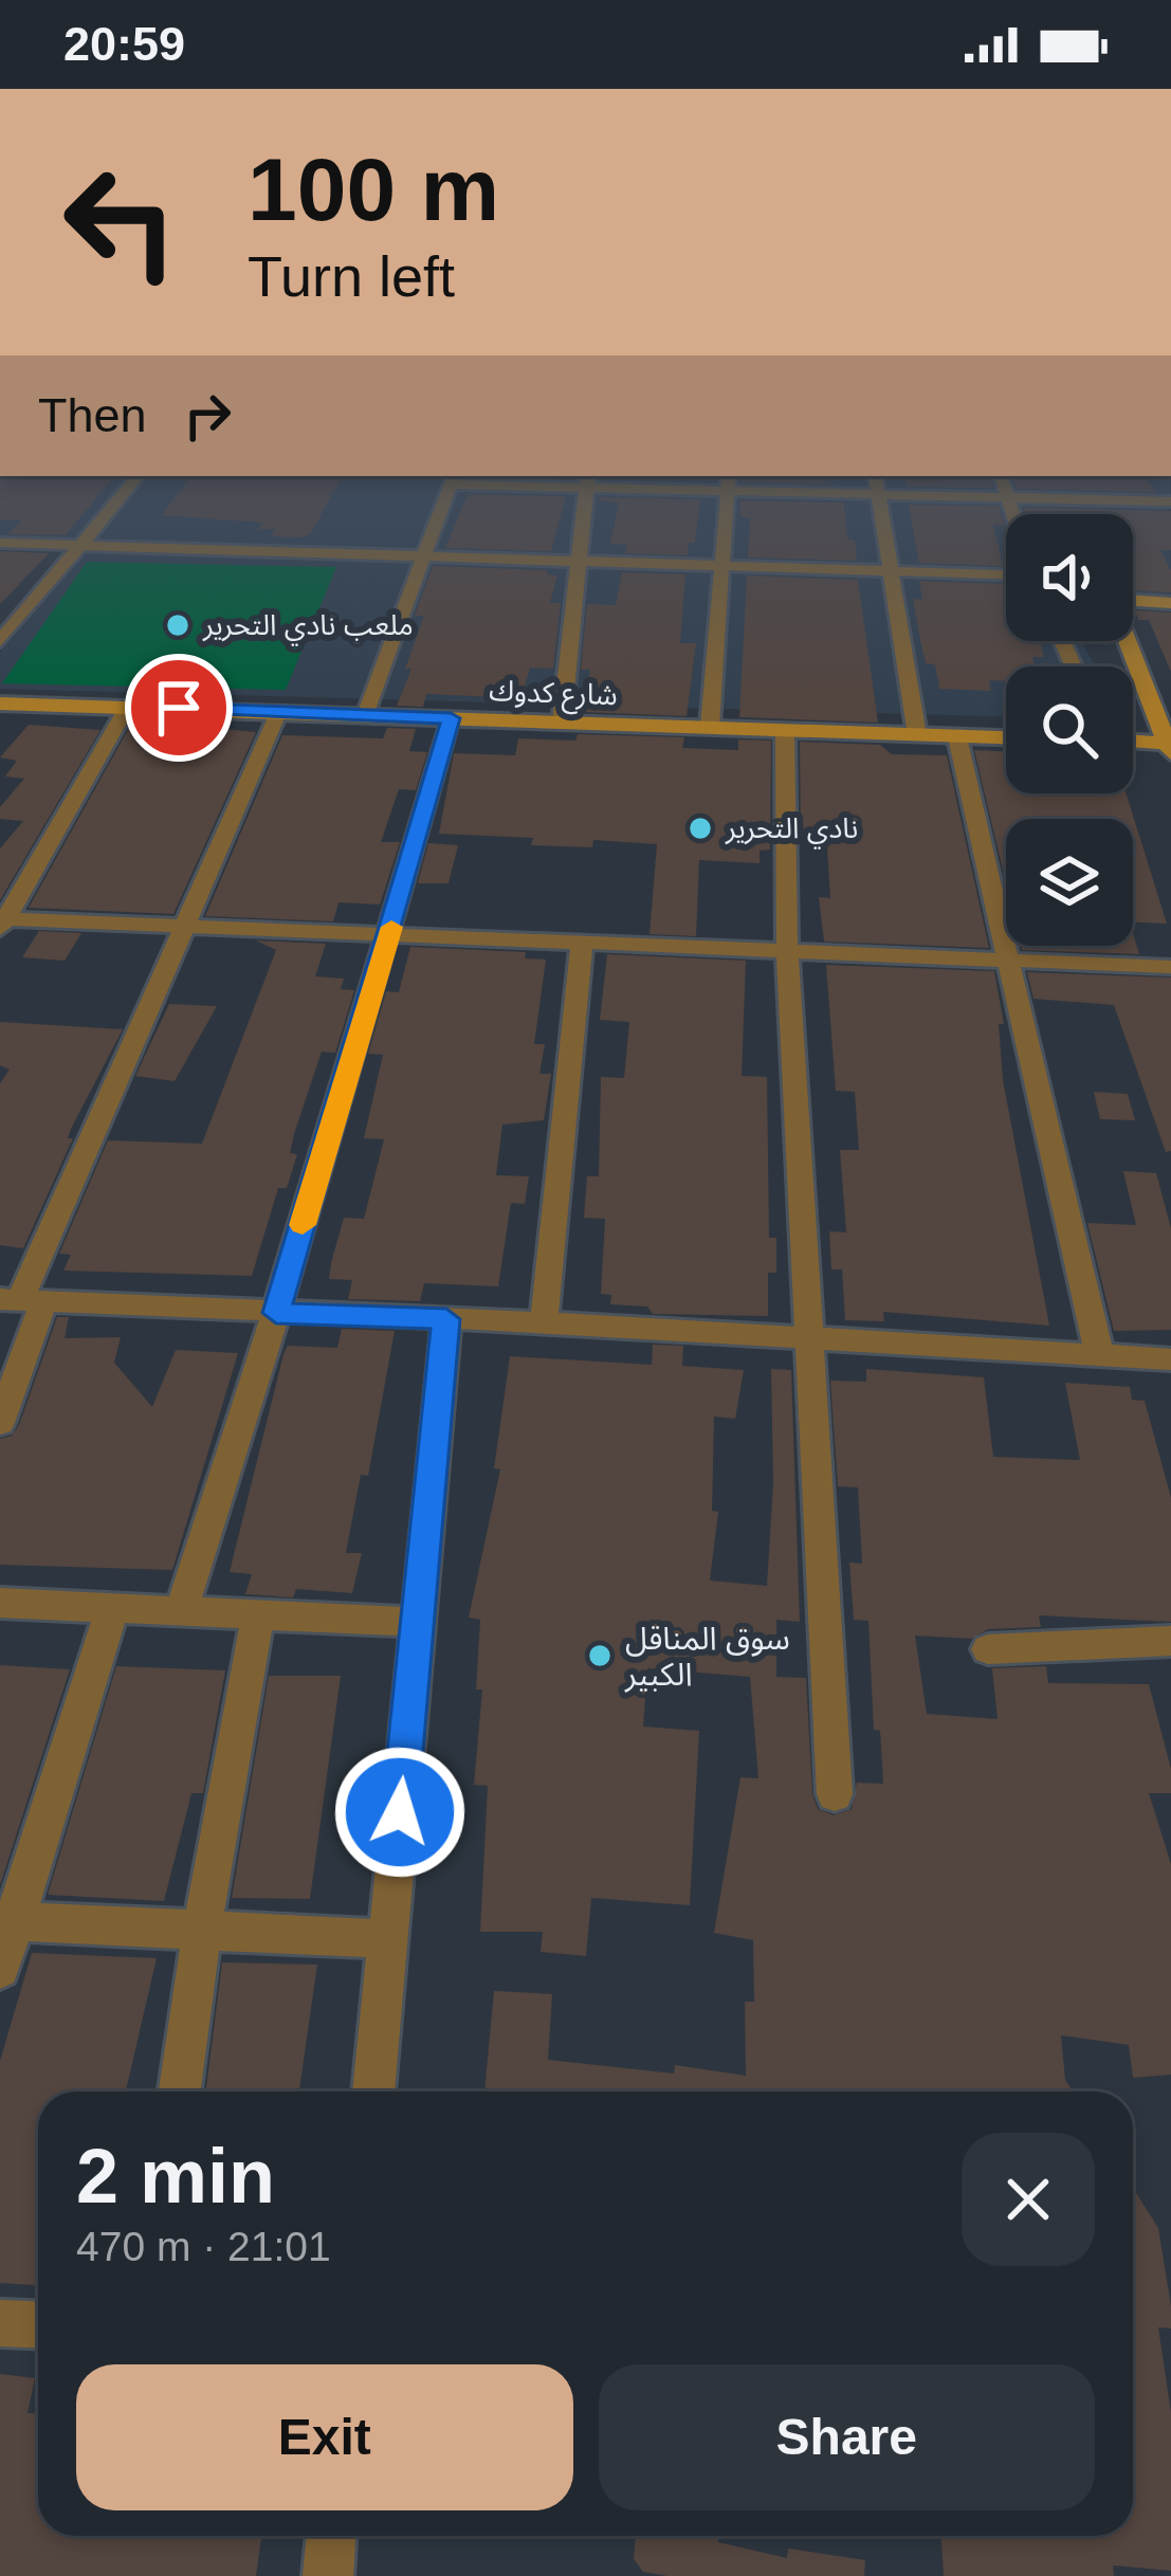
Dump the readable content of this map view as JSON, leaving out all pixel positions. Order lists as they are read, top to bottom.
{
  "streets": {
    "street": ["شارع كدوك"]
  },
  "places": ["ملعب نادي التحرير", "نادي التحرير", "سوق المناقل الكبير"],
  "page": {
    "status": "20:59",
    "turn": ["100 m", "Turn left"],
    "then": "Then",
    "heading": ["2 min", "470 m · 21:01"],
    "buttons": ["Exit", "Share"]
  }
}
